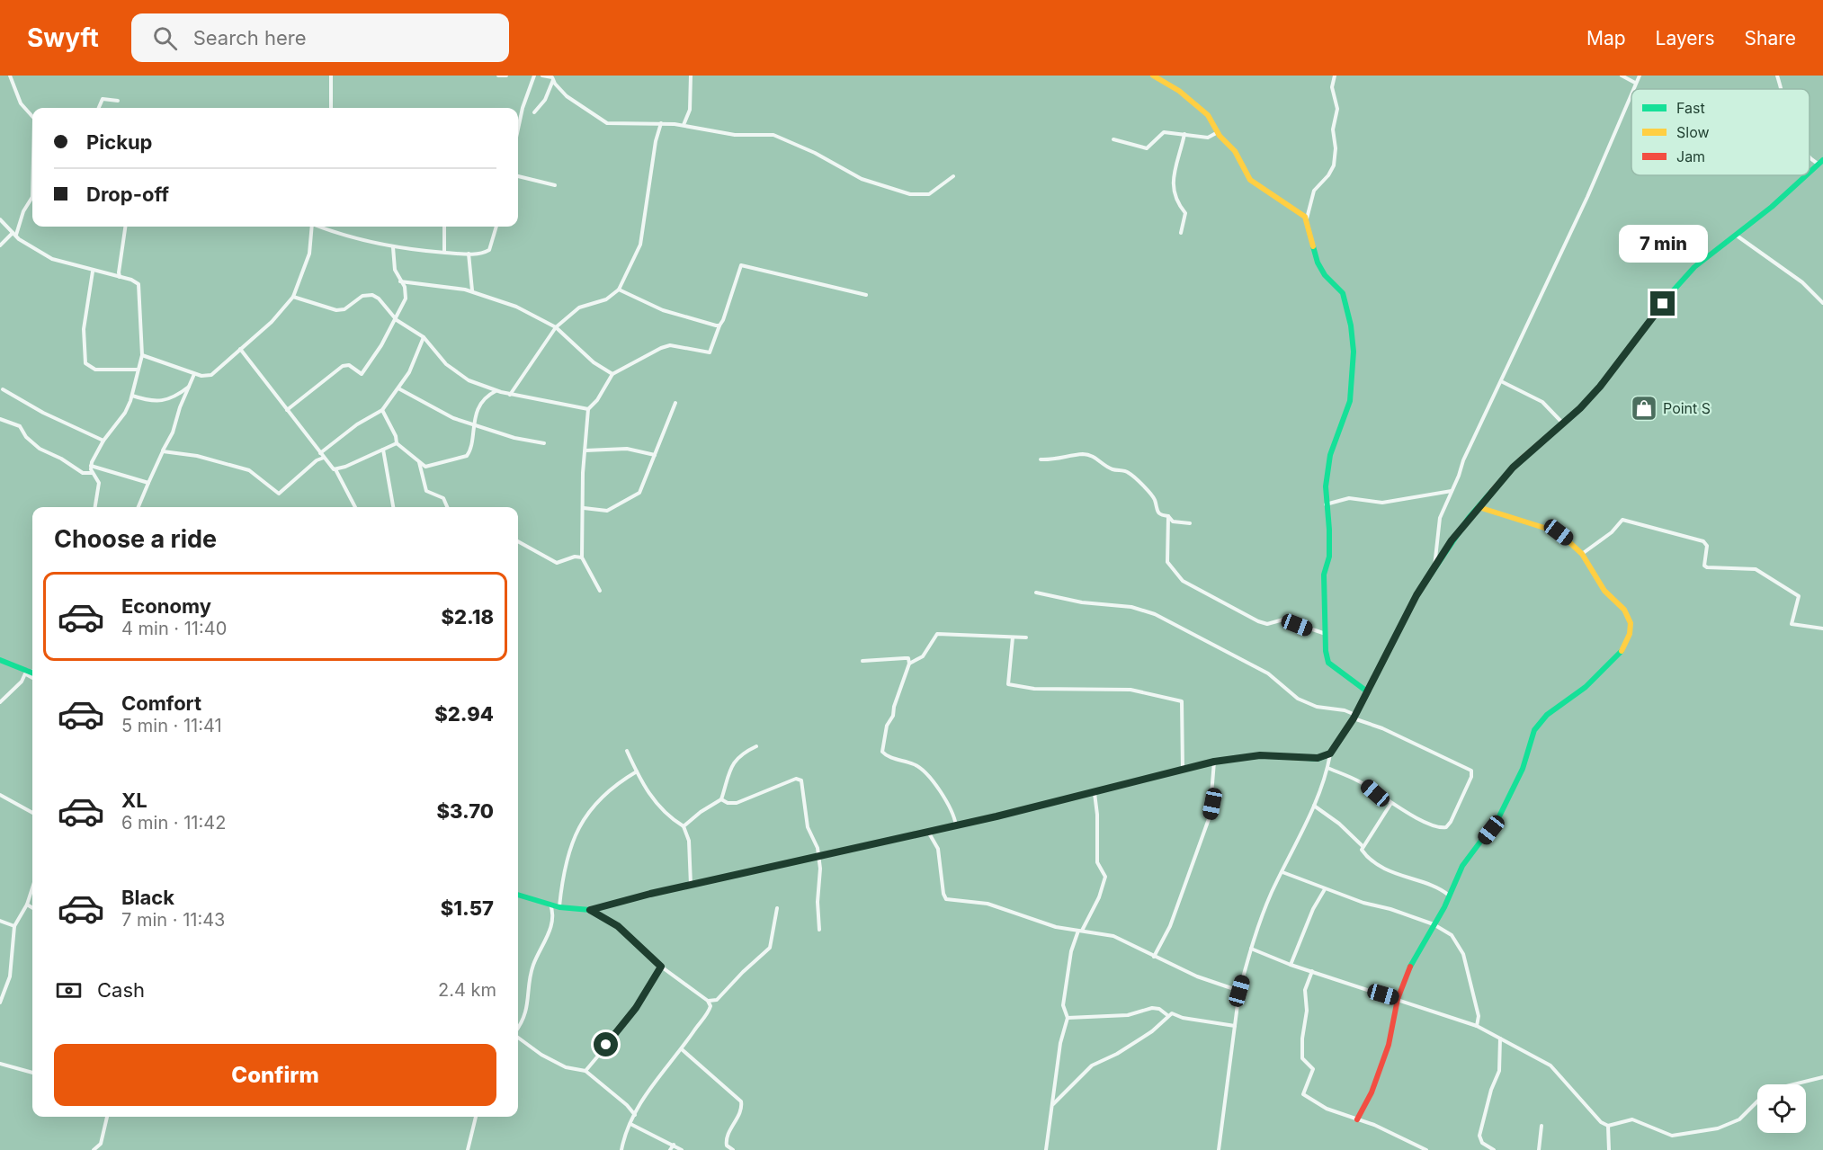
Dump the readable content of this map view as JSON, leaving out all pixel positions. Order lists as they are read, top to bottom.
{
  "places": {
    "shop": ["Point S"]
  },
  "legend": ["Fast", "Slow", "Jam"],
  "page": {
    "header": "Swyft",
    "search": "Search here",
    "nav": ["Map", "Layers", "Share"],
    "banner": ["Pickup", "Drop-off"],
    "bubble": "7 min",
    "heading": "Choose a ride",
    "list": [
      {
        "name": "Economy",
        "note": "4 min · 11:40",
        "value": "$2.18"
      },
      {
        "name": "Comfort",
        "note": "5 min · 11:41",
        "value": "$2.94"
      },
      {
        "name": "XL",
        "note": "6 min · 11:42",
        "value": "$3.70"
      },
      {
        "name": "Black",
        "note": "7 min · 11:43",
        "value": "$1.57"
      }
    ],
    "pay": ["Cash", "2.4 km"],
    "buttons": "Confirm"
  }
}
